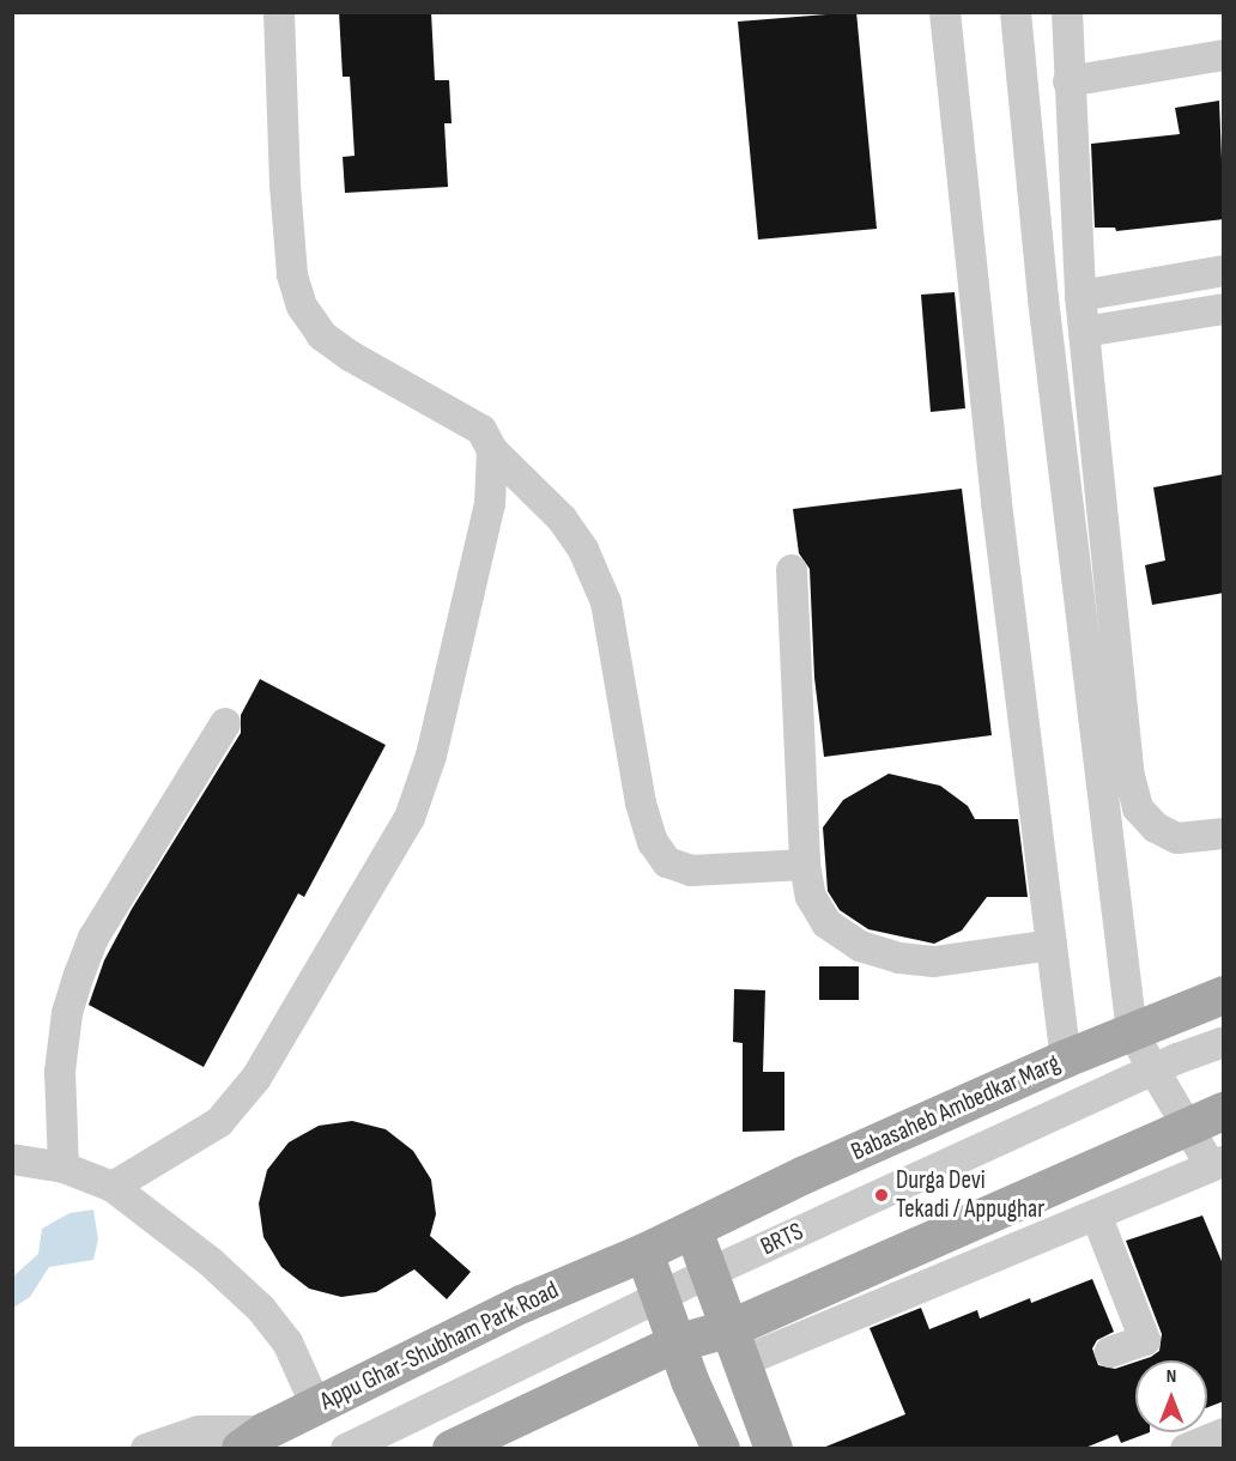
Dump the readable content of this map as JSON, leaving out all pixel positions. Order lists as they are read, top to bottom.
{
  "streets": {
    "main road": ["Babasaheb Ambedkar Marg", "Appu Ghar-Shubham Park Road"],
    "street": ["BRTS"]
  },
  "crossings": [
    ["Babasaheb Ambedkar Marg", "Appu Ghar-Shubham Park Road"]
  ],
  "places": ["Durga Devi Tekadi / Appughar"],
  "north": "top"
}
